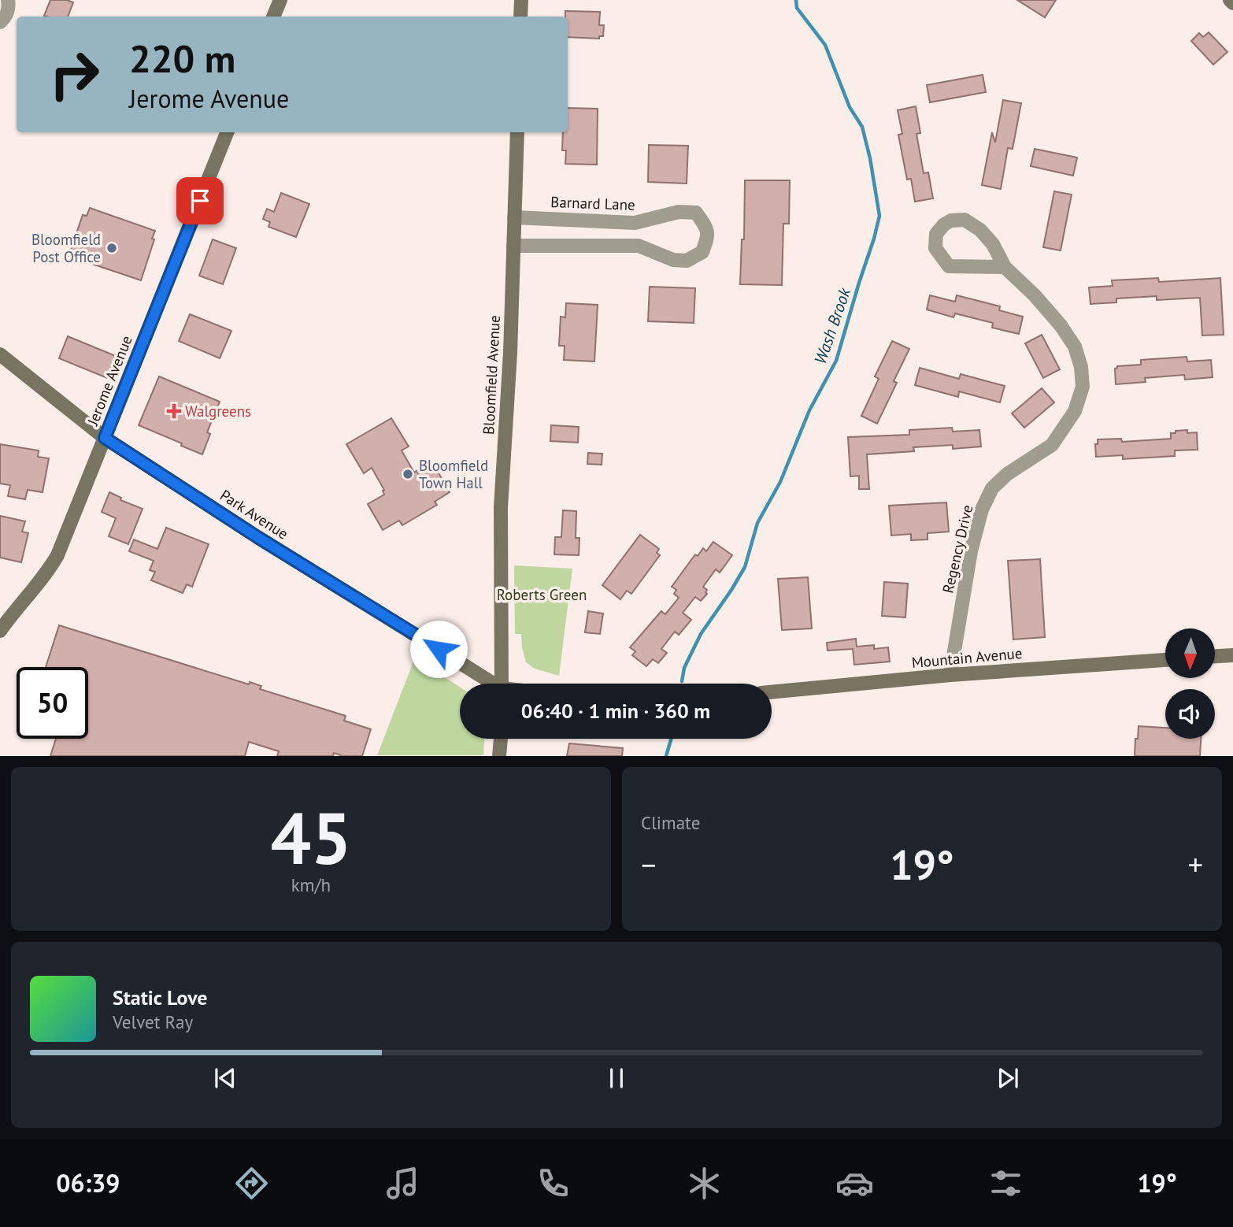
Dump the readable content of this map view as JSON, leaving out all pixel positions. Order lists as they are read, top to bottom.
{
  "streets": {
    "main road": [
      "Bloomfield Avenue",
      "Jerome Avenue",
      "Park Avenue",
      "Mountain Avenue"
    ],
    "street": ["Barnard Lane", "Regency Drive"]
  },
  "crossings": [
    ["Barnard Lane", "Bloomfield Avenue"],
    ["Jerome Avenue", "Park Avenue"],
    ["Regency Drive", "Mountain Avenue"]
  ],
  "water": ["Wash Brook"],
  "parks": ["Roberts Green"],
  "places": {
    "other": ["Bloomfield Post Office", "Bloomfield Town Hall"],
    "health": ["Walgreens"]
  },
  "north": "bottom",
  "page": {
    "turn": ["220 m", "Jerome Avenue"],
    "limit": "50",
    "trip": "06:40 · 1 min · 360 m",
    "tile": [
      ["45", "km/h"],
      "Climate"
    ],
    "heat": ["−", "19°", "+"],
    "song": ["Static Love", "Velvet Ray"],
    "tabs": ["06:39", "19°"]
  }
}
